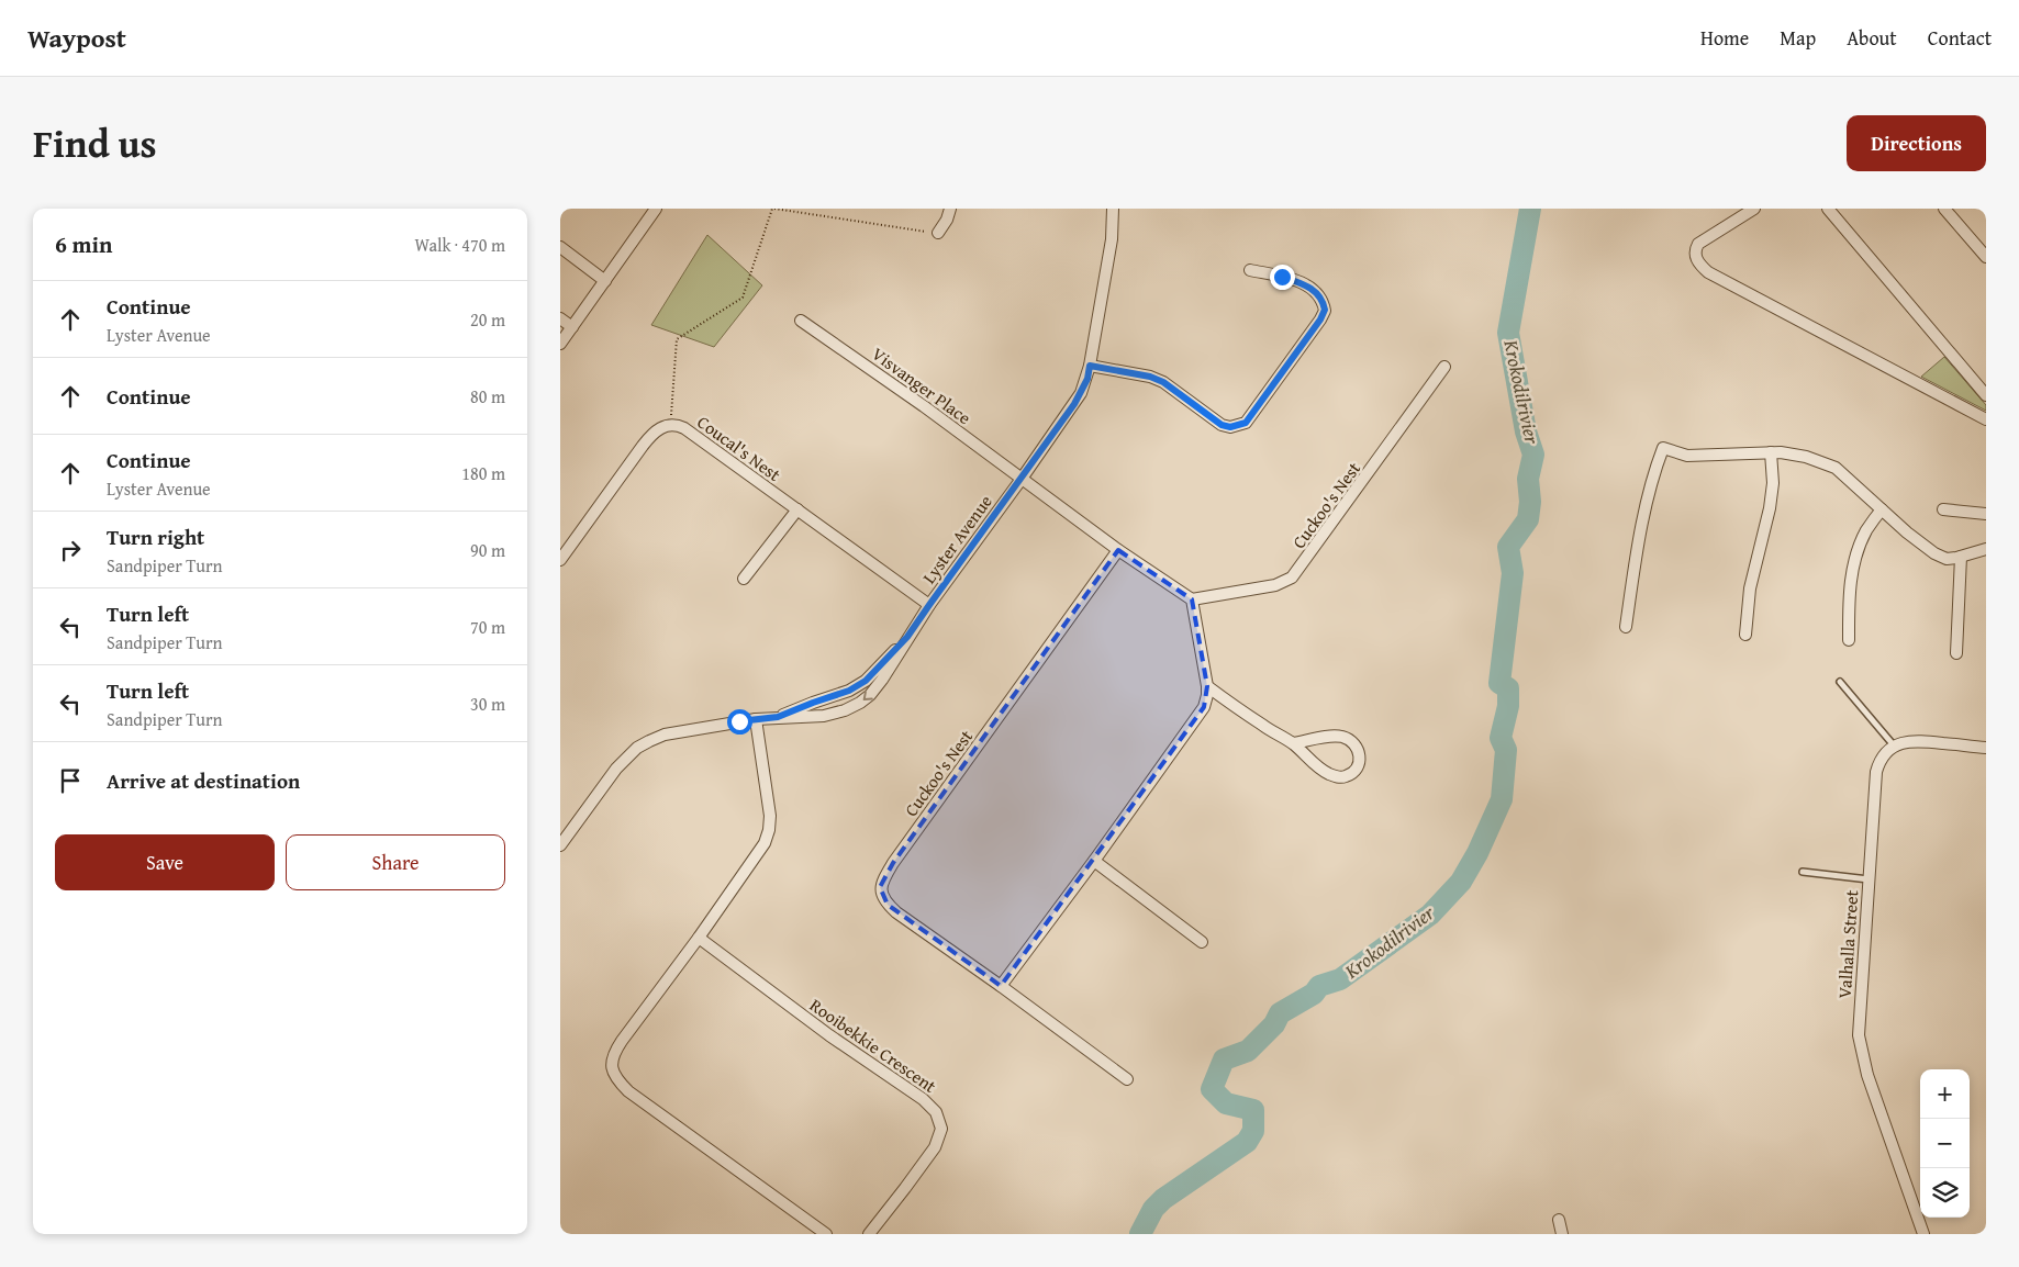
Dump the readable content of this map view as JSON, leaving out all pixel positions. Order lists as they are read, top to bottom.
{
  "streets": {
    "street": [
      "Visvanger Place",
      "Coucal's Nest",
      "Cuckoo's Nest",
      "Lyster Avenue",
      "Valhalla Street",
      "Rooibekkie Crescent"
    ]
  },
  "crossings": [
    ["Visvanger Place", "Lyster Avenue"],
    ["Coucal's Nest", "Lyster Avenue"]
  ],
  "water": ["Krokodilrivier"],
  "page": {
    "header": "Waypost",
    "nav": [
      "Home",
      "Map",
      "About",
      "Contact"
    ],
    "title": "Find us",
    "buttons": [
      "Directions",
      ["Save", "Share"]
    ],
    "heading": ["6 min", "Walk · 470 m"],
    "list": [
      ["Continue", "Lyster Avenue", "20 m"],
      ["Continue", "80 m"],
      ["Continue", "Lyster Avenue", "180 m"],
      ["Turn right", "Sandpiper Turn", "90 m"],
      ["Turn left", "Sandpiper Turn", "70 m"],
      ["Turn left", "Sandpiper Turn", "30 m"],
      "Arrive at destination"
    ],
    "map_buttons": ["+", "−"]
  }
}
